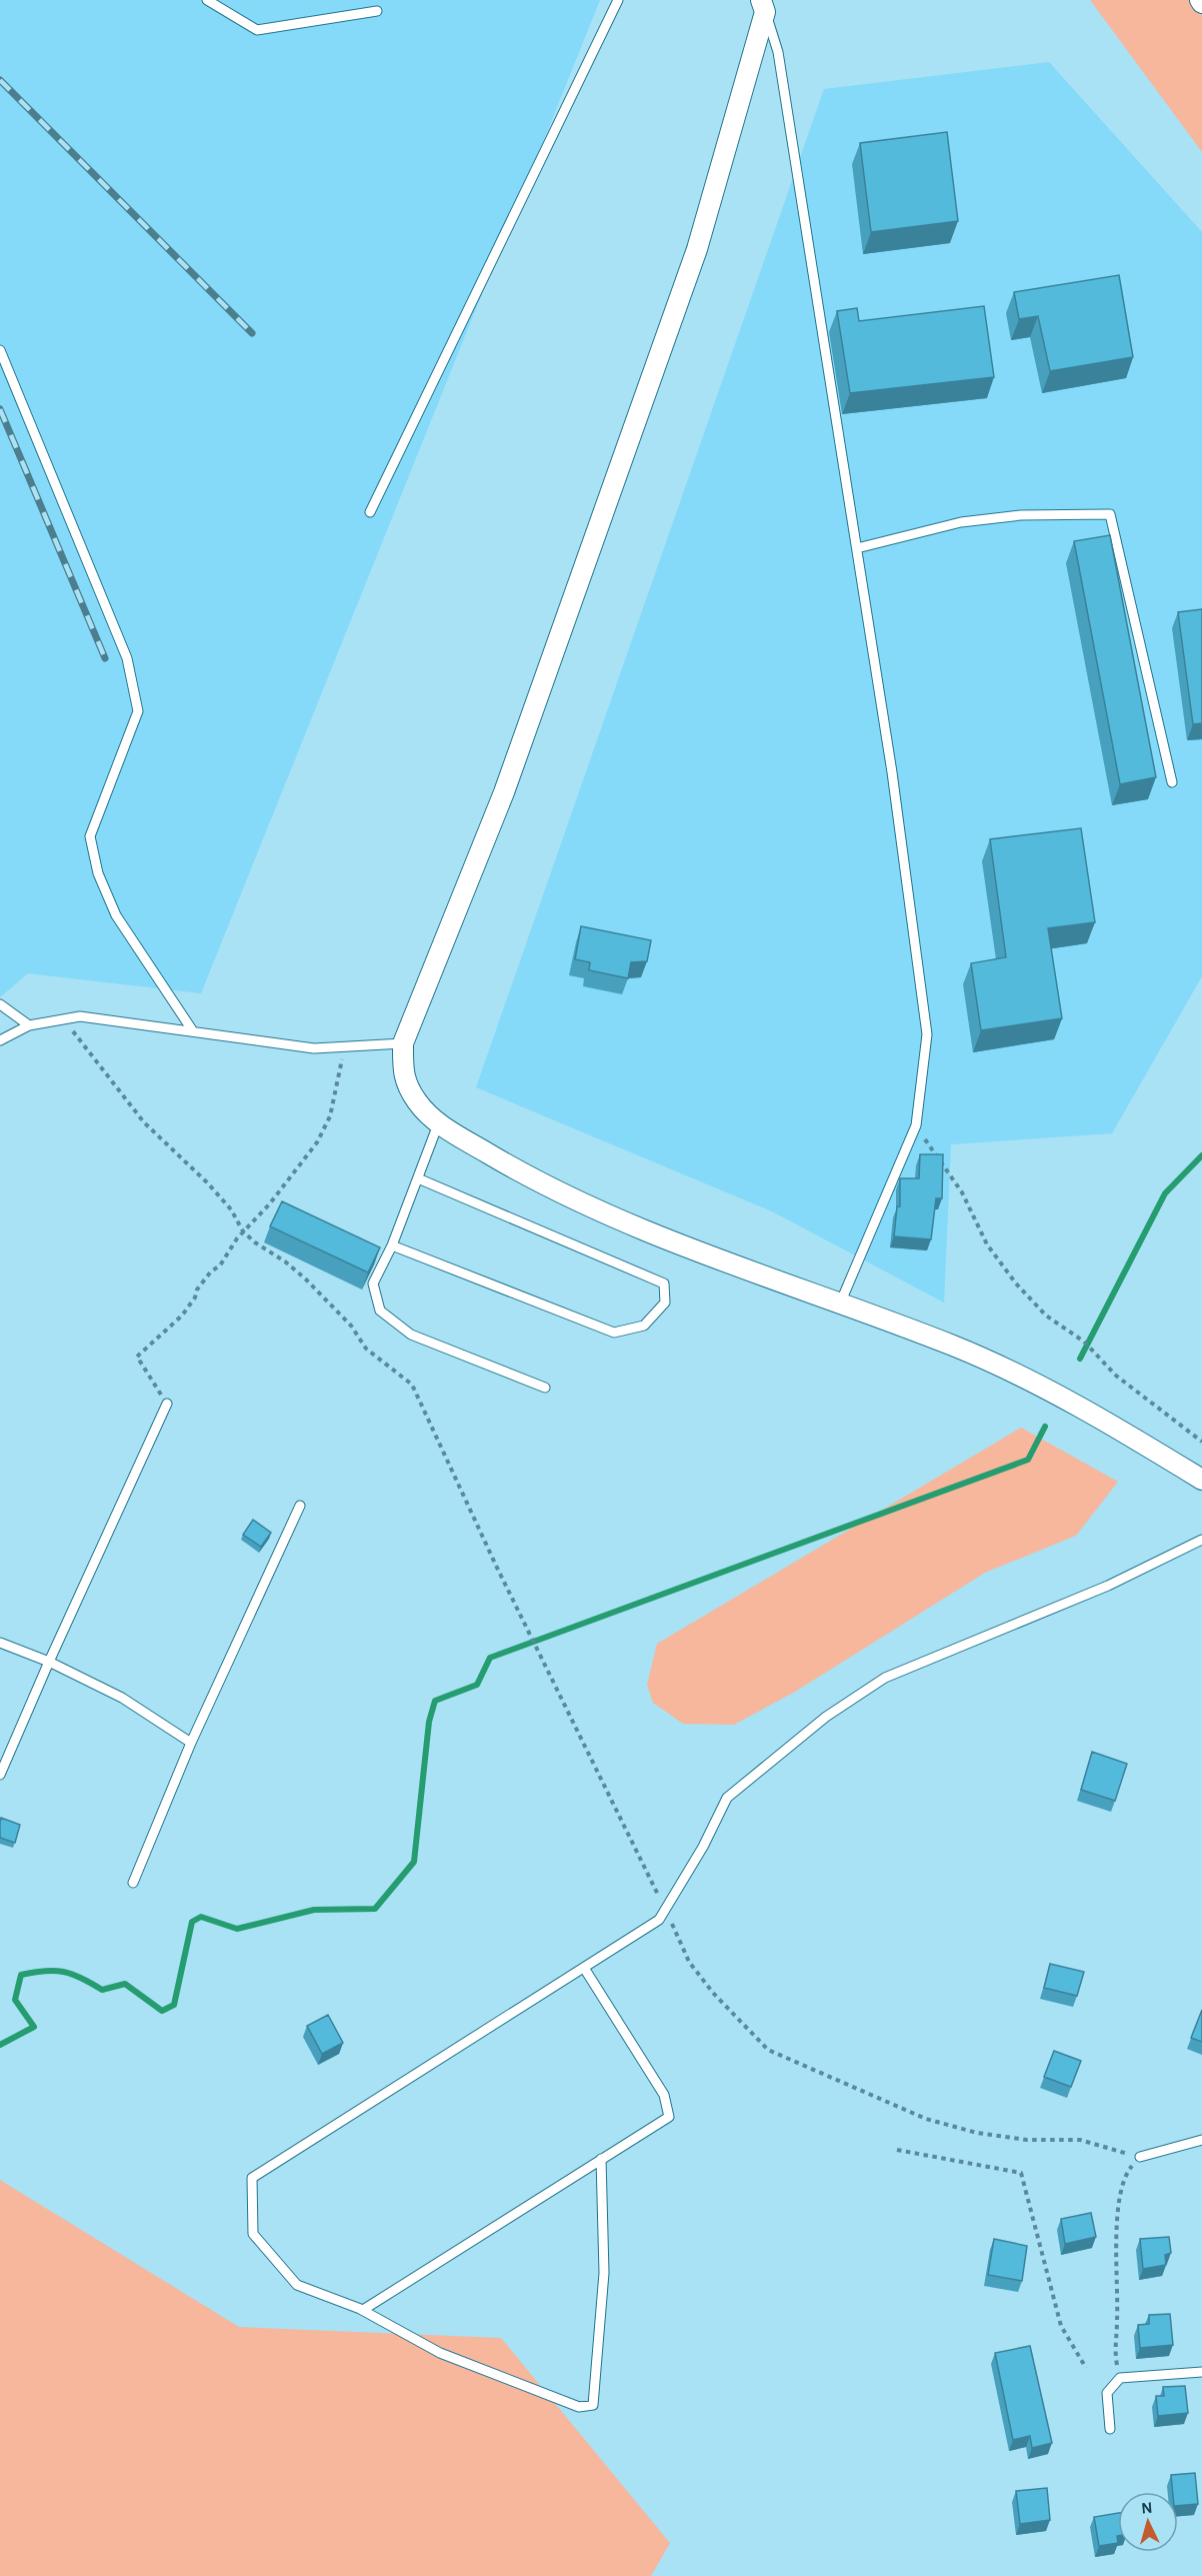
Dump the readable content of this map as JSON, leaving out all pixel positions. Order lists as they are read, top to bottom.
{
  "north": "top"
}
